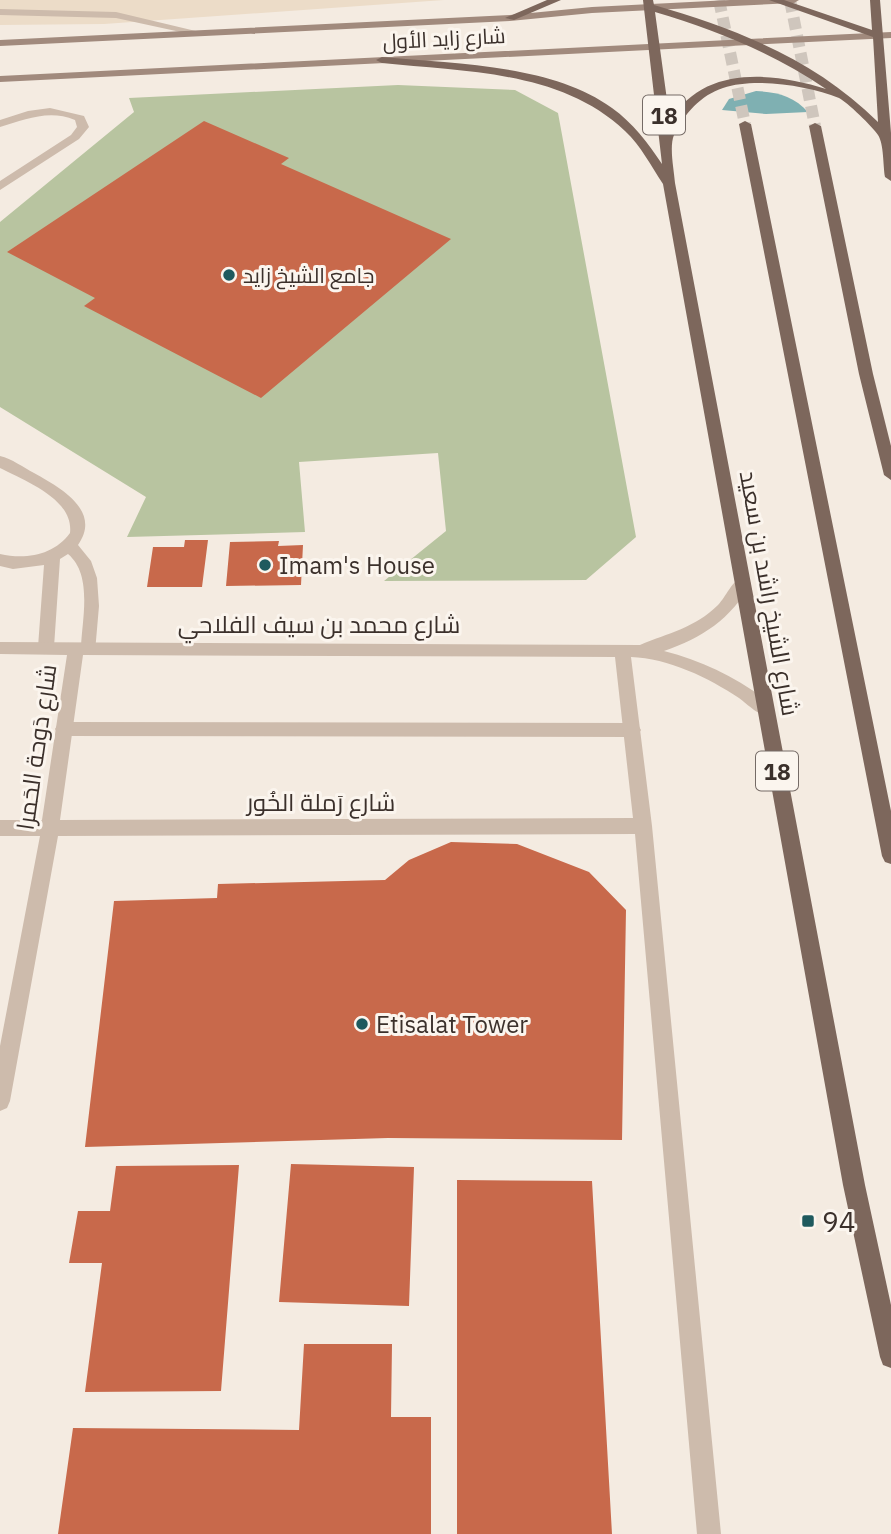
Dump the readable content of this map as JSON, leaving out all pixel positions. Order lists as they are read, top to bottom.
{
  "streets": {
    "main road": ["شارع زايد الأول", "18", "شارع الشيخ راشد بن سعيد"],
    "street": ["شارع محمد بن سيف الفلاحي", "شارع دَوحة الحَمرا", "شارع رَملة الخُور"]
  },
  "crossings": [
    ["شارع زايد الأول", "شارع الشيخ راشد بن سعيد"],
    ["شارع الشيخ راشد بن سعيد", "شارع محمد بن سيف الفلاحي"],
    ["شارع محمد بن سيف الفلاحي", "شارع دَوحة الحَمرا"],
    ["شارع دَوحة الحَمرا", "شارع رَملة الخُور"]
  ],
  "places": {
    "other": ["جامع الشيخ زايد", "Imam's House", "Etisalat Tower"],
    "transit": ["94"]
  }
}
